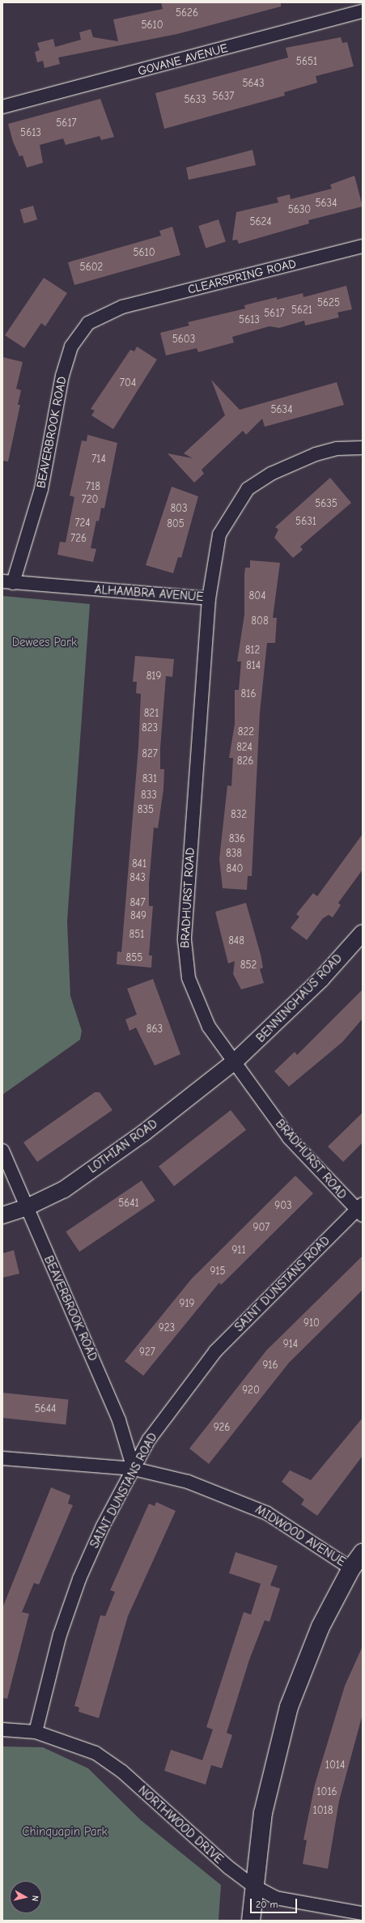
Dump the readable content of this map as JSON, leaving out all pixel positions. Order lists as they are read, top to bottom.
{
  "streets": {
    "street": [
      "GOVANE AVENUE",
      "CLEARSPRING ROAD",
      "BEAVERBROOK ROAD",
      "ALHAMBRA AVENUE",
      "BRADHURST ROAD",
      "BENNINGHAUS ROAD",
      "LOTHIAN ROAD",
      "SAINT DUNSTANS ROAD",
      "MIDWOOD AVENUE",
      "NORTHWOOD DRIVE"
    ]
  },
  "crossings": [
    ["CLEARSPRING ROAD", "BEAVERBROOK ROAD"],
    ["BEAVERBROOK ROAD", "ALHAMBRA AVENUE"],
    ["BEAVERBROOK ROAD", "LOTHIAN ROAD"],
    ["BEAVERBROOK ROAD", "SAINT DUNSTANS ROAD"],
    ["BEAVERBROOK ROAD", "MIDWOOD AVENUE"],
    ["ALHAMBRA AVENUE", "BRADHURST ROAD"],
    ["BRADHURST ROAD", "BENNINGHAUS ROAD"],
    ["BRADHURST ROAD", "LOTHIAN ROAD"],
    ["BRADHURST ROAD", "SAINT DUNSTANS ROAD"],
    ["BENNINGHAUS ROAD", "LOTHIAN ROAD"],
    ["SAINT DUNSTANS ROAD", "MIDWOOD AVENUE"],
    ["SAINT DUNSTANS ROAD", "NORTHWOOD DRIVE"]
  ],
  "parks": ["Dewees Park", "Chinquapin Park"],
  "house_numbers": [
    "5626",
    "5610",
    "5651",
    "5643",
    "5637",
    "5633",
    "5617",
    "5613",
    "5634",
    "5630",
    "5624",
    "5610",
    "5602",
    "5625",
    "5621",
    "5617",
    "5613",
    "5603",
    "704",
    "5634",
    "714",
    "718",
    "720",
    "5635",
    "803",
    "5631",
    "724",
    "805",
    "726",
    "804",
    "808",
    "812",
    "814",
    "819",
    "816",
    "821",
    "823",
    "822",
    "824",
    "827",
    "826",
    "831",
    "833",
    "835",
    "832",
    "836",
    "838",
    "841",
    "840",
    "843",
    "847",
    "849",
    "851",
    "848",
    "855",
    "852",
    "863",
    "5641",
    "903",
    "907",
    "911",
    "915",
    "919",
    "910",
    "923",
    "914",
    "927",
    "916",
    "920",
    "5644",
    "926",
    "1014",
    "1016",
    "1018"
  ],
  "scale_bar": "20 m",
  "north": "right"
}
